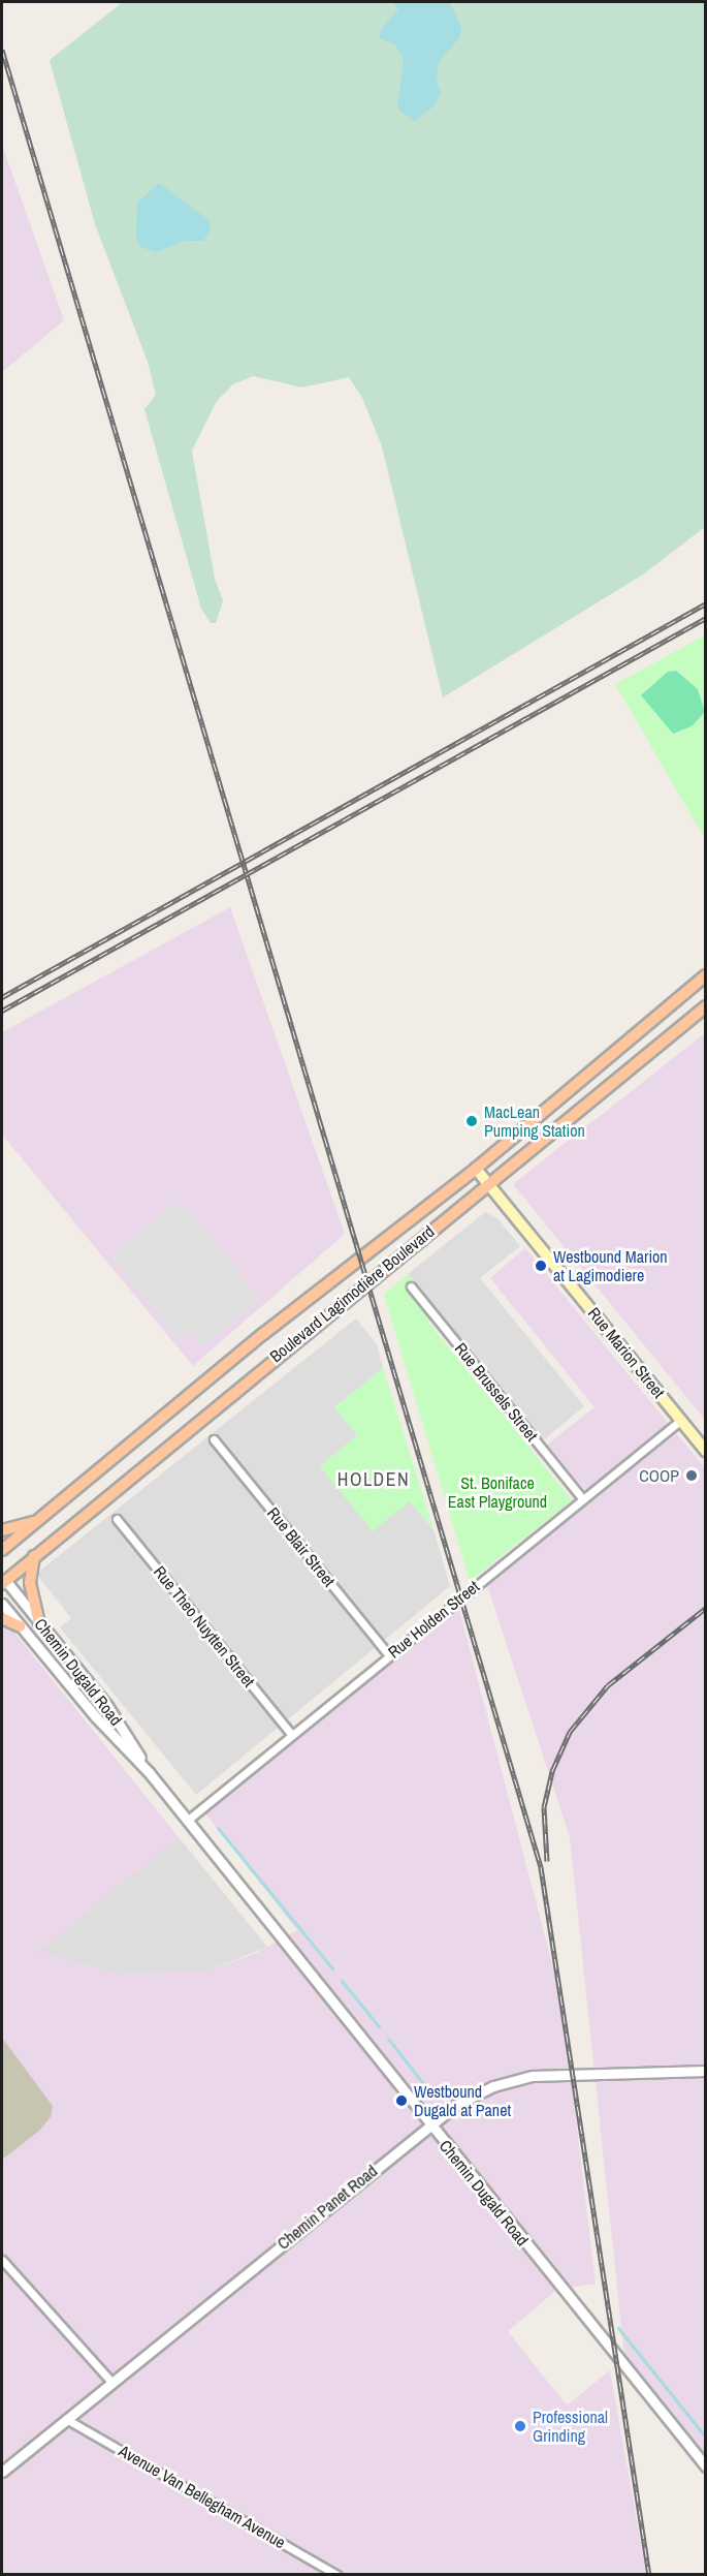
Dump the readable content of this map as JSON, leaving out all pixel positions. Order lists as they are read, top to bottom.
{
  "streets": {
    "main road": ["Boulevard Lagimodière Boulevard", "Rue Marion Street"],
    "street": [
      "Rue Brussels Street",
      "Rue Blair Street",
      "Rue Holden Street",
      "Rue Theo Nuytten Street",
      "Chemin Dugald Road",
      "Chemin Panet Road",
      "Avenue Van Bellegham Avenue"
    ]
  },
  "crossings": [
    ["Boulevard Lagimodière Boulevard", "Rue Marion Street"],
    ["Boulevard Lagimodière Boulevard", "Chemin Dugald Road"],
    ["Rue Marion Street", "Rue Holden Street"],
    ["Rue Brussels Street", "Rue Holden Street"],
    ["Rue Blair Street", "Rue Holden Street"],
    ["Rue Holden Street", "Rue Theo Nuytten Street"],
    ["Rue Holden Street", "Chemin Dugald Road"],
    ["Chemin Dugald Road", "Chemin Panet Road"],
    ["Chemin Panet Road", "Avenue Van Bellegham Avenue"]
  ],
  "districts": ["HOLDEN"],
  "parks": ["St. Boniface East Playground"],
  "places": [
    "MacLean Pumping Station",
    "Westbound Marion at Lagimodiere",
    "COOP",
    "Westbound Dugald at Panet",
    "Professional Grinding"
  ]
}
